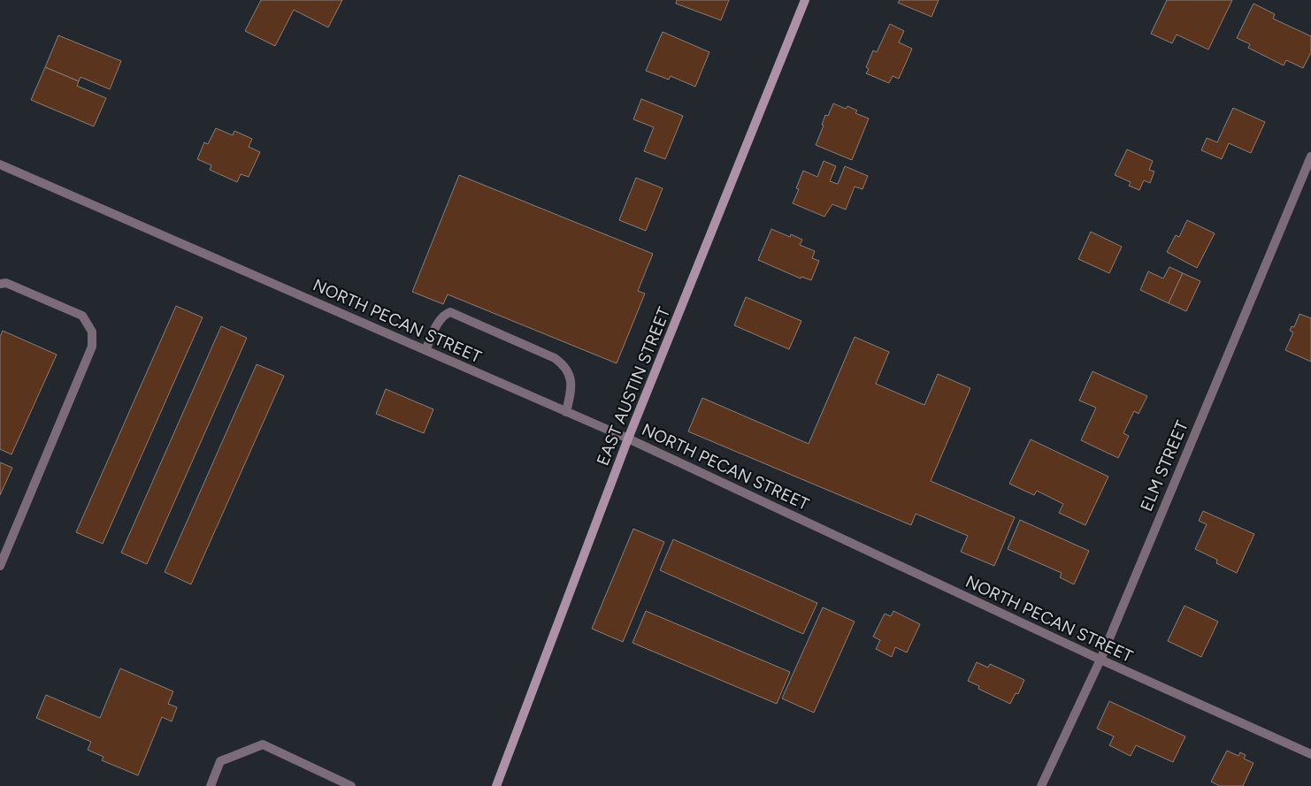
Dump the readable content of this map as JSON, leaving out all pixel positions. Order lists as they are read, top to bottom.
{
  "streets": {
    "main road": ["EAST AUSTIN STREET"],
    "street": ["NORTH PECAN STREET", "ELM STREET"]
  },
  "crossings": [
    ["NORTH PECAN STREET", "EAST AUSTIN STREET"],
    ["NORTH PECAN STREET", "ELM STREET"]
  ]
}
